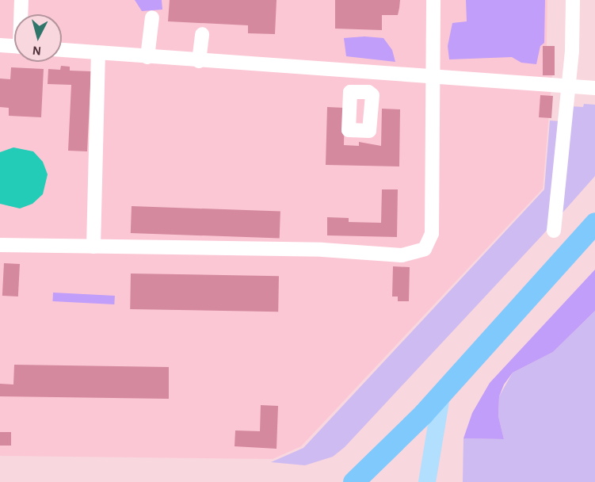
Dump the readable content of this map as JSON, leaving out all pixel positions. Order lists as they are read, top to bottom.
{
  "north": "bottom"
}
